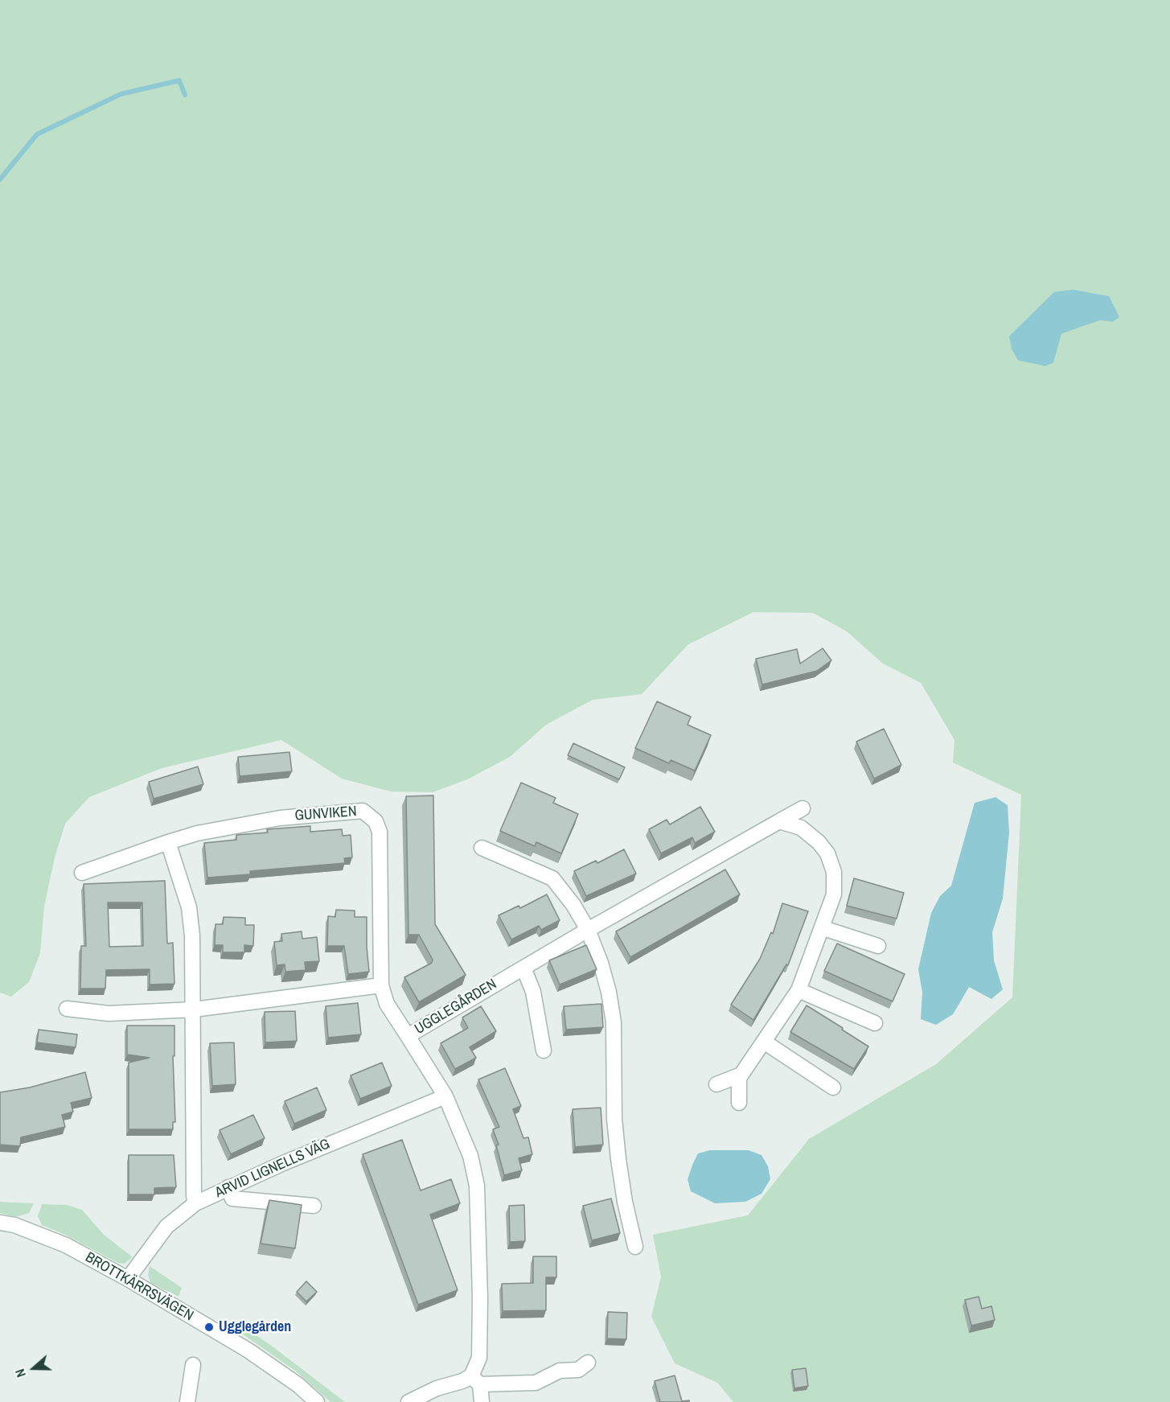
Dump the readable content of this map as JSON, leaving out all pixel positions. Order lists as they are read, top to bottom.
{
  "streets": {
    "street": [
      "GUNVIKEN",
      "UGGLEGÅRDEN",
      "ARVID LIGNELLS VÄG",
      "BROTTKÄRRSVÄGEN"
    ]
  },
  "crossings": [
    ["GUNVIKEN", "UGGLEGÅRDEN"],
    ["UGGLEGÅRDEN", "ARVID LIGNELLS VÄG"],
    ["ARVID LIGNELLS VÄG", "BROTTKÄRRSVÄGEN"]
  ],
  "places": ["Ugglegården"],
  "north": "left"
}
